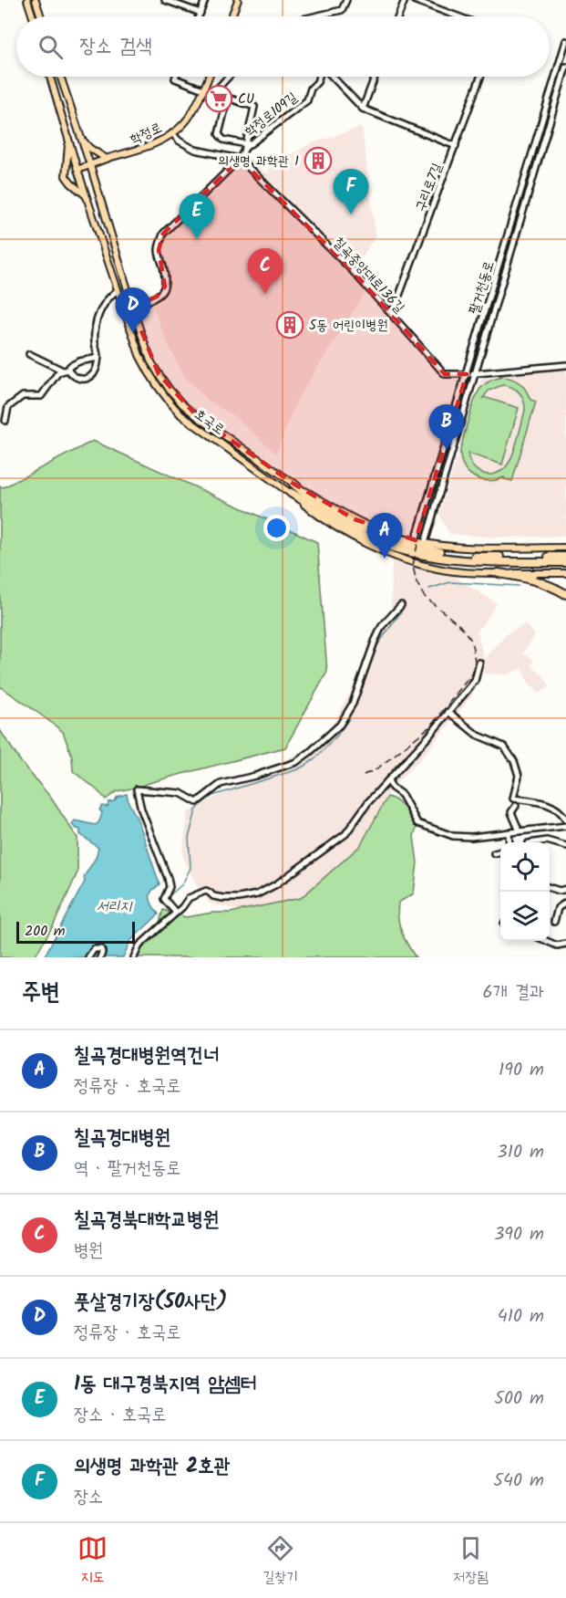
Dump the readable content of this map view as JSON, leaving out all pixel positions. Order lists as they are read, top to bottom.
{
  "streets": {
    "main road": ["학정로", "호국로"],
    "street": [
      "학정로109길",
      "구리로7길",
      "칠곡중앙대로136길",
      "팔거천동로"
    ]
  },
  "crossings": [
    ["학정로", "호국로"],
    ["구리로7길", "칠곡중앙대로136길"],
    ["칠곡중앙대로136길", "팔거천동로"],
    ["팔거천동로", "호국로"]
  ],
  "water": ["서리지"],
  "places": {
    "supermarket": ["CU"],
    "building": ["의생명 과학관 1", "5동 어린이병원"]
  },
  "scale_bar": "200 m",
  "page": {
    "search": "장소 검색",
    "pins": [
      "F",
      "E",
      "C",
      "D",
      "B",
      "A"
    ],
    "scale": "200 m",
    "heading": ["주변", "6개 결과"],
    "list": [
      {
        "mark": "A",
        "name": "칠곡경대병원역건너",
        "note": "정류장 · 호국로",
        "value": "190 m"
      },
      {
        "mark": "B",
        "name": "칠곡경대병원",
        "note": "역 · 팔거천동로",
        "value": "310 m"
      },
      {
        "mark": "C",
        "name": "칠곡경북대학교병원",
        "note": "병원",
        "value": "390 m"
      },
      {
        "mark": "D",
        "name": "풋살경기장(50사단)",
        "note": "정류장 · 호국로",
        "value": "410 m"
      },
      {
        "mark": "E",
        "name": "1동 대구경북지역 암셈터",
        "note": "장소 · 호국로",
        "value": "500 m"
      },
      {
        "mark": "F",
        "name": "의생명 과학관 2호관",
        "note": "장소",
        "value": "540 m"
      }
    ],
    "nav": ["지도", "길찾기", "저장됨"]
  }
}
